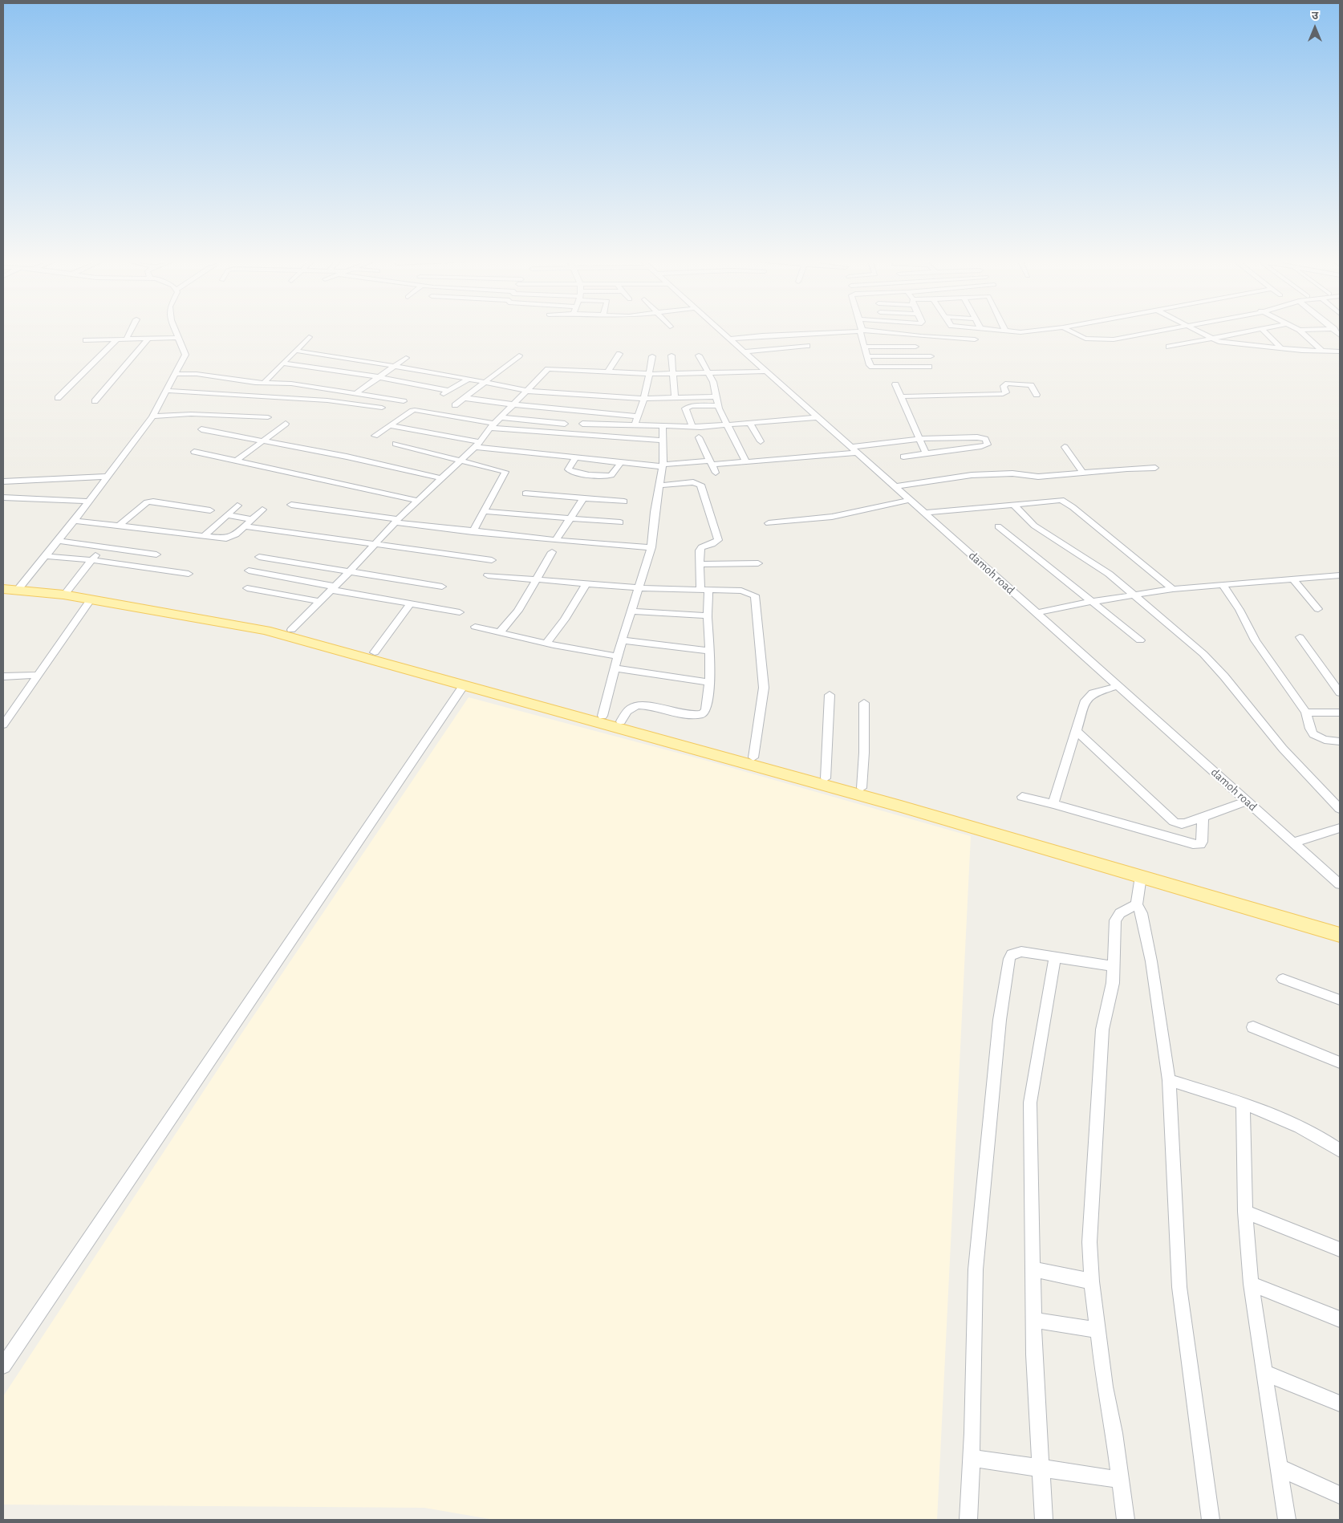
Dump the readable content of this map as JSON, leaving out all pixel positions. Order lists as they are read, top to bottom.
{
  "streets": {
    "street": ["damoh road"]
  },
  "north": "top"
}
